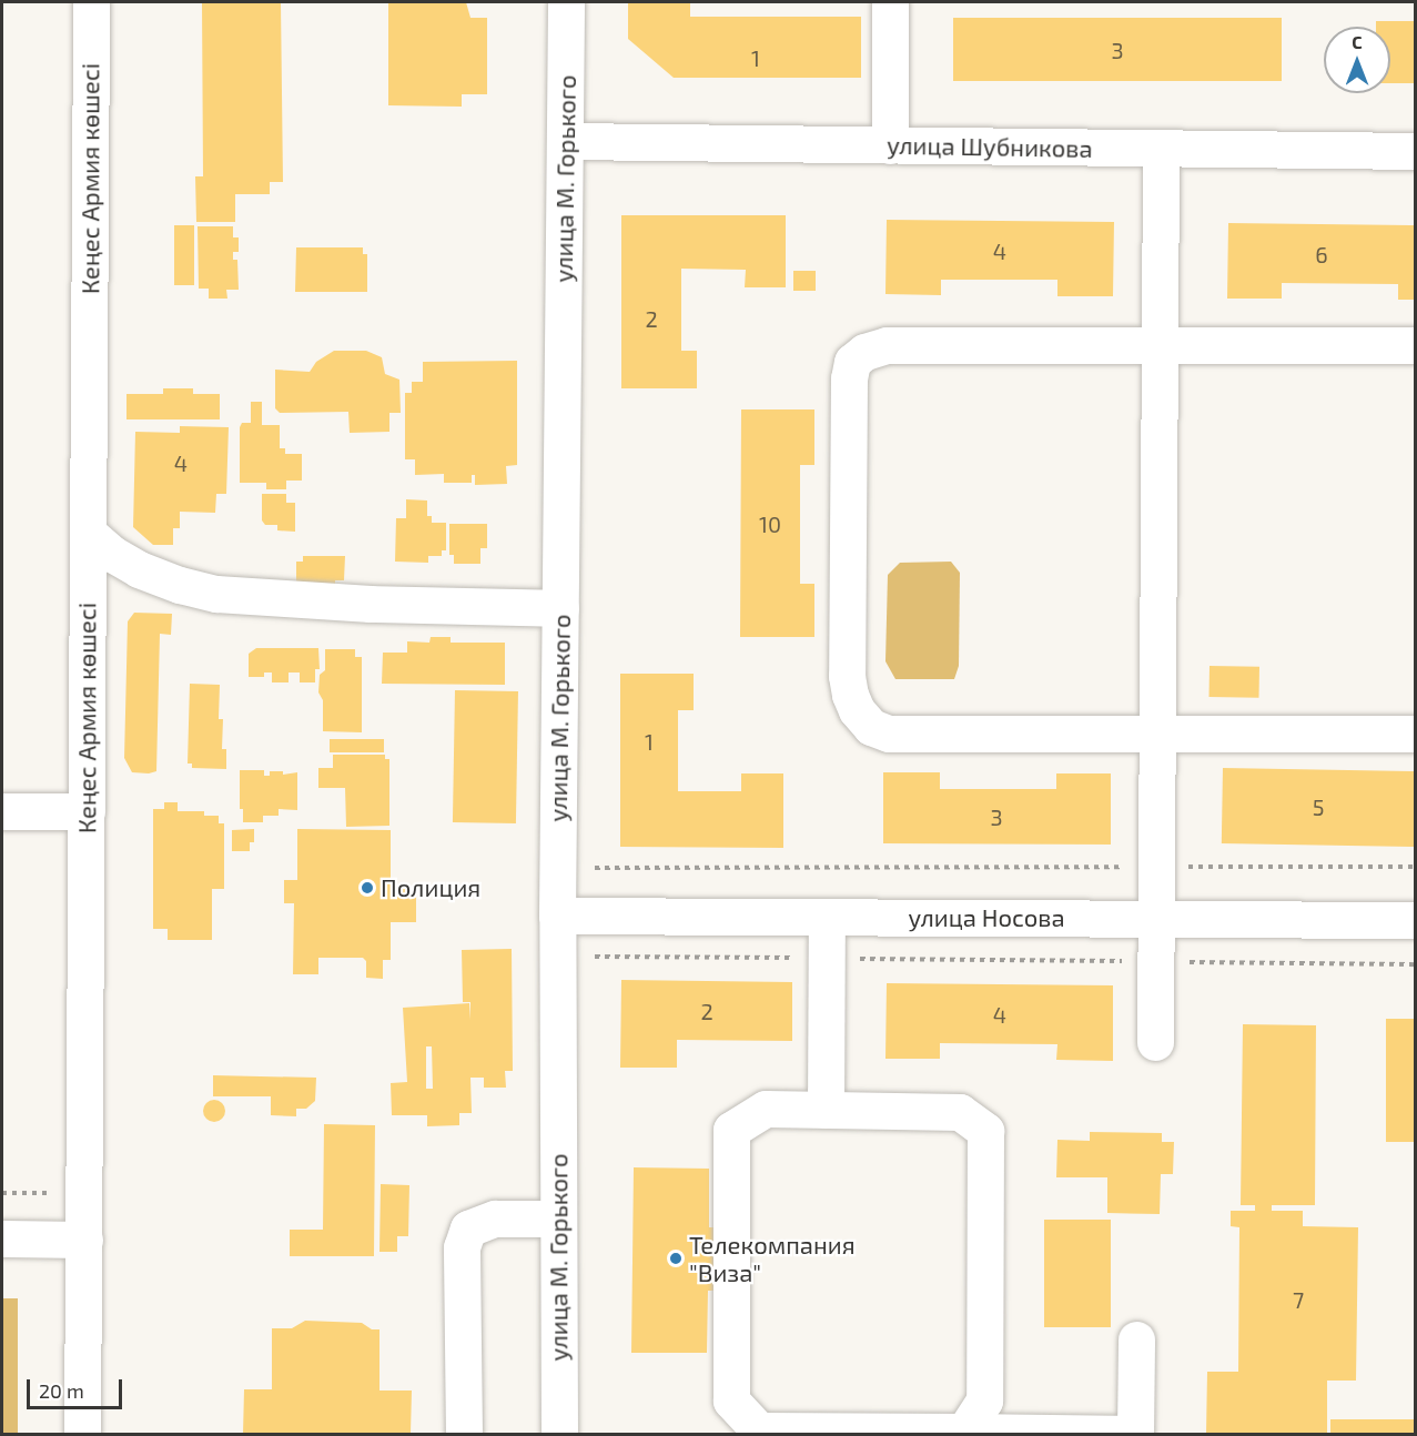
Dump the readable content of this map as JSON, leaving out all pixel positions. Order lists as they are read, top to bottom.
{
  "streets": {
    "street": [
      "улица Шубникова",
      "Кеңес Армия көшесі",
      "улица М. Горького",
      "улица Носова"
    ]
  },
  "crossings": [
    ["улица Шубникова", "улица М. Горького"],
    ["улица М. Горького", "улица Носова"]
  ],
  "places": ["Полиция", "Телекомпания \"Виза\""],
  "house_numbers": [
    "3",
    "1",
    "4",
    "6",
    "2",
    "4",
    "10",
    "1",
    "5",
    "3",
    "2",
    "4",
    "7"
  ],
  "scale_bar": "20 m",
  "north": "top"
}
